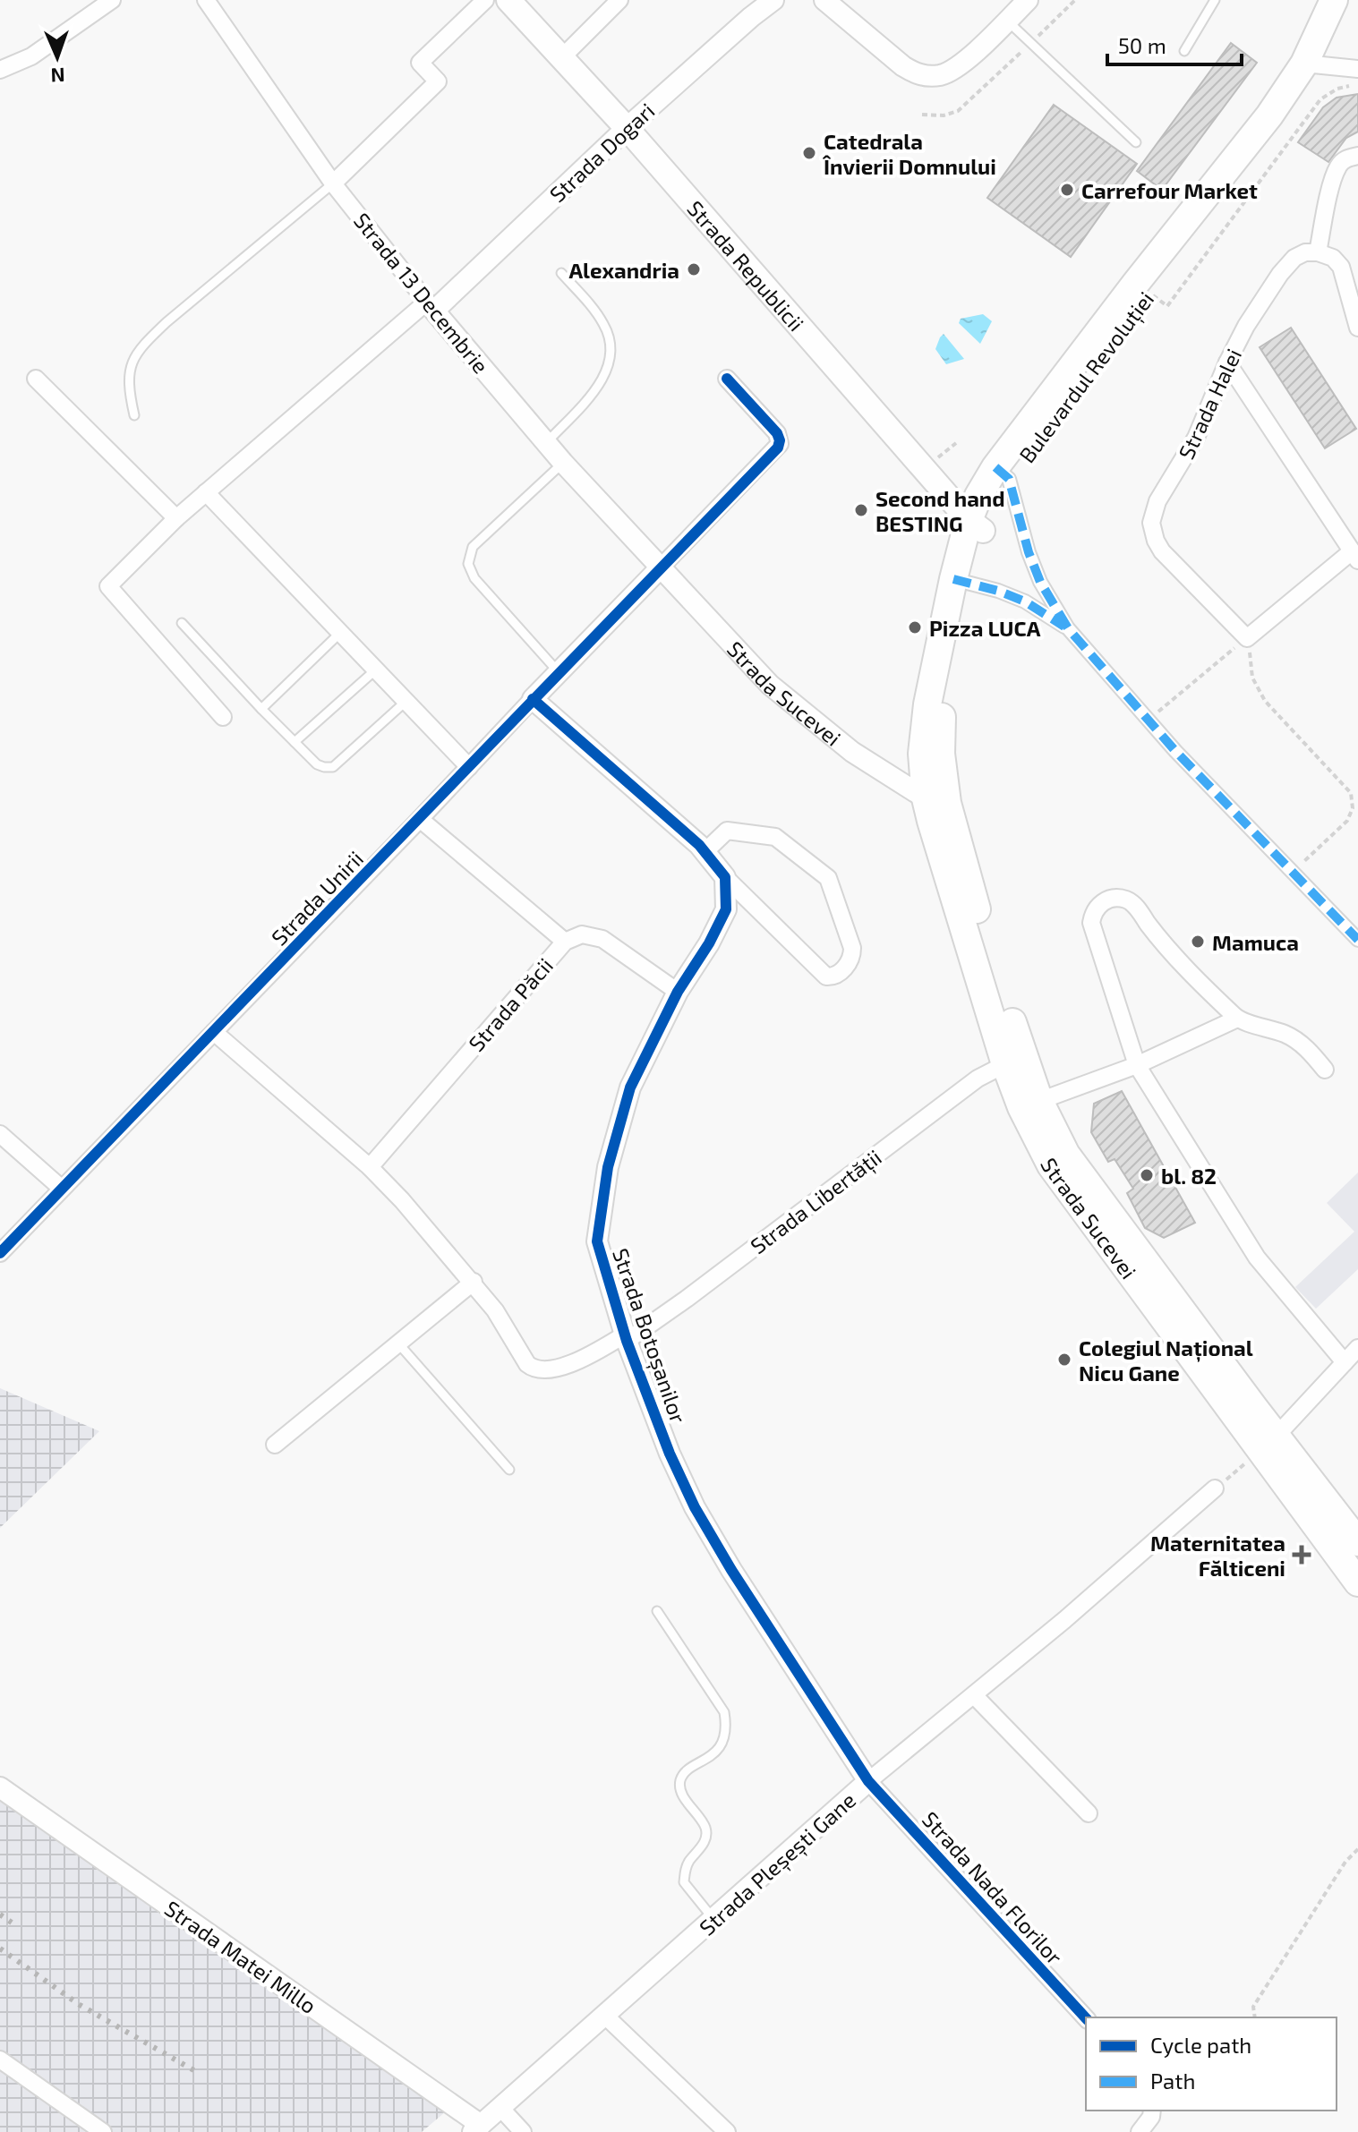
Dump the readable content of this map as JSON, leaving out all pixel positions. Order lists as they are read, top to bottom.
{
  "streets": {
    "main road": ["Strada Republicii", "Bulevardul Revoluției", "Strada Sucevei"],
    "street": [
      "Strada Dogari",
      "Strada 13 Decembrie",
      "Strada Halei",
      "Strada Unirii",
      "Strada Păcii",
      "Strada Libertății",
      "Strada Botoșanilor",
      "Strada Pleșești Gane",
      "Strada Nada Florilor",
      "Strada Matei Millo"
    ]
  },
  "crossings": [
    ["Strada Dogari", "Strada Republicii"],
    ["Strada Dogari", "Strada 13 Decembrie"],
    ["Strada Republicii", "Bulevardul Revoluției"],
    ["Strada 13 Decembrie", "Strada Sucevei"],
    ["Strada 13 Decembrie", "Strada Unirii"],
    ["Bulevardul Revoluției", "Strada Sucevei"],
    ["Strada Sucevei", "Strada Unirii"],
    ["Strada Sucevei", "Strada Libertății"],
    ["Strada Păcii", "Strada Botoșanilor"],
    ["Strada Libertății", "Strada Botoșanilor"],
    ["Strada Botoșanilor", "Strada Pleșești Gane"],
    ["Strada Botoșanilor", "Strada Nada Florilor"],
    ["Strada Pleșești Gane", "Strada Nada Florilor"],
    ["Strada Pleșești Gane", "Strada Matei Millo"]
  ],
  "places": {
    "other": [
      "Catedrala Învierii Domnului",
      "Carrefour Market",
      "Alexandria",
      "Second hand BESTING",
      "Pizza LUCA",
      "Mamuca",
      "bl. 82",
      "Colegiul Național Nicu Gane"
    ],
    "health": ["Maternitatea Fălticeni"]
  },
  "legend": ["Cycle path", "Path"],
  "scale_bar": "50 m",
  "north": "bottom"
}
